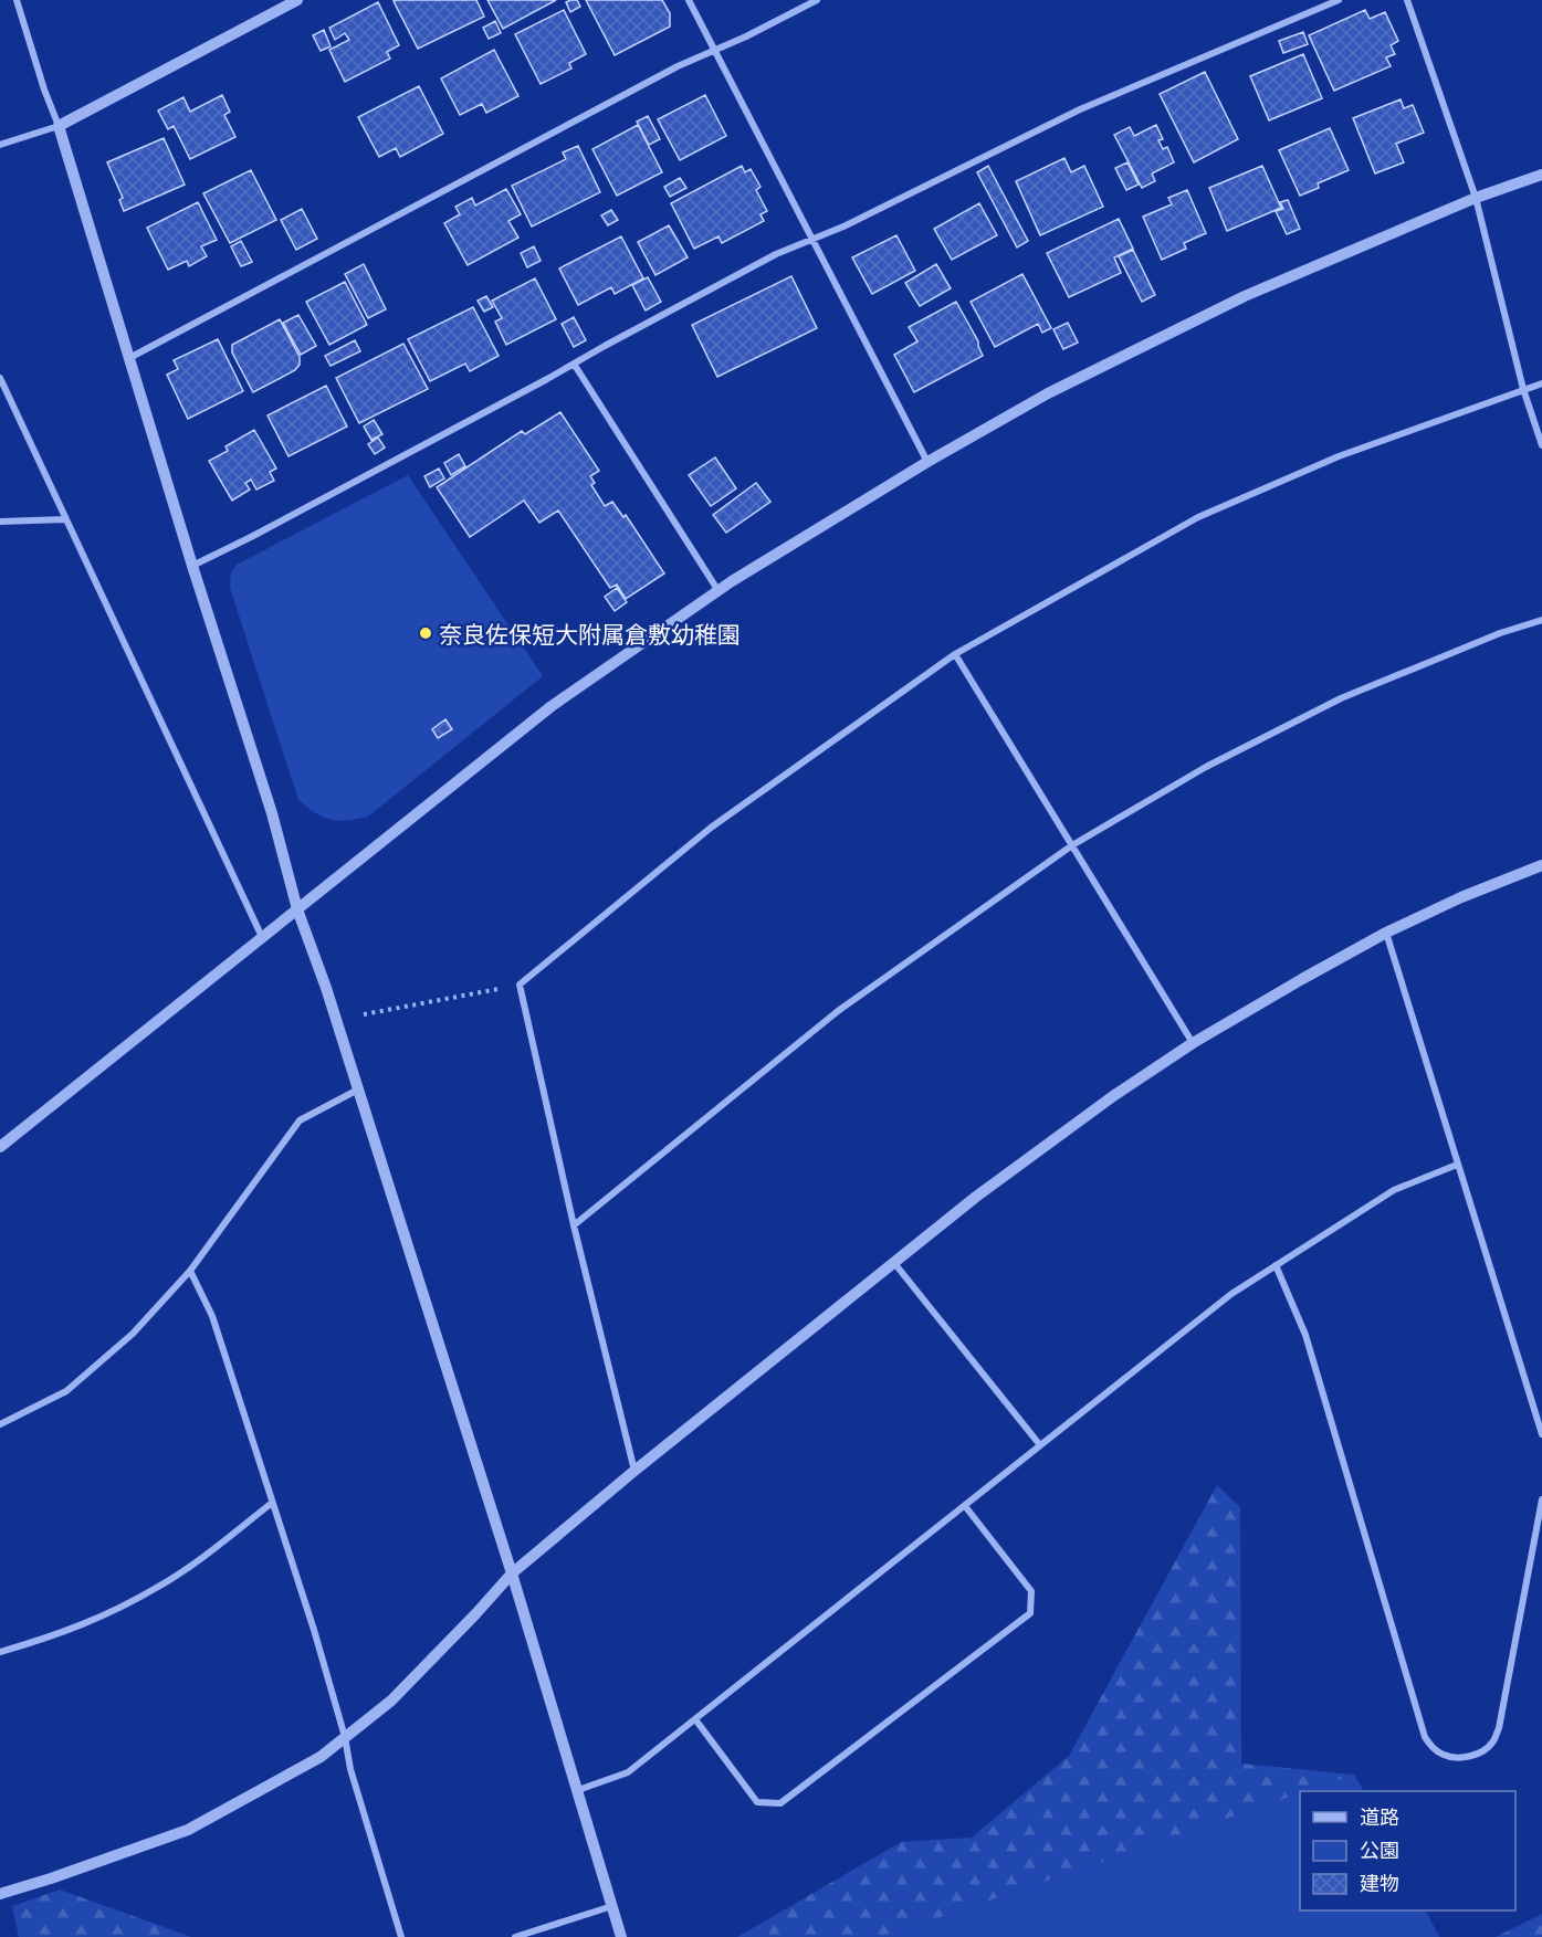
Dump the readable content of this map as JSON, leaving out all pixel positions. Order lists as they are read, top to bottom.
{
  "places": ["奈良佐保短大附属倉敷幼稚園"],
  "legend": ["道路", "公園", "建物"]
}
